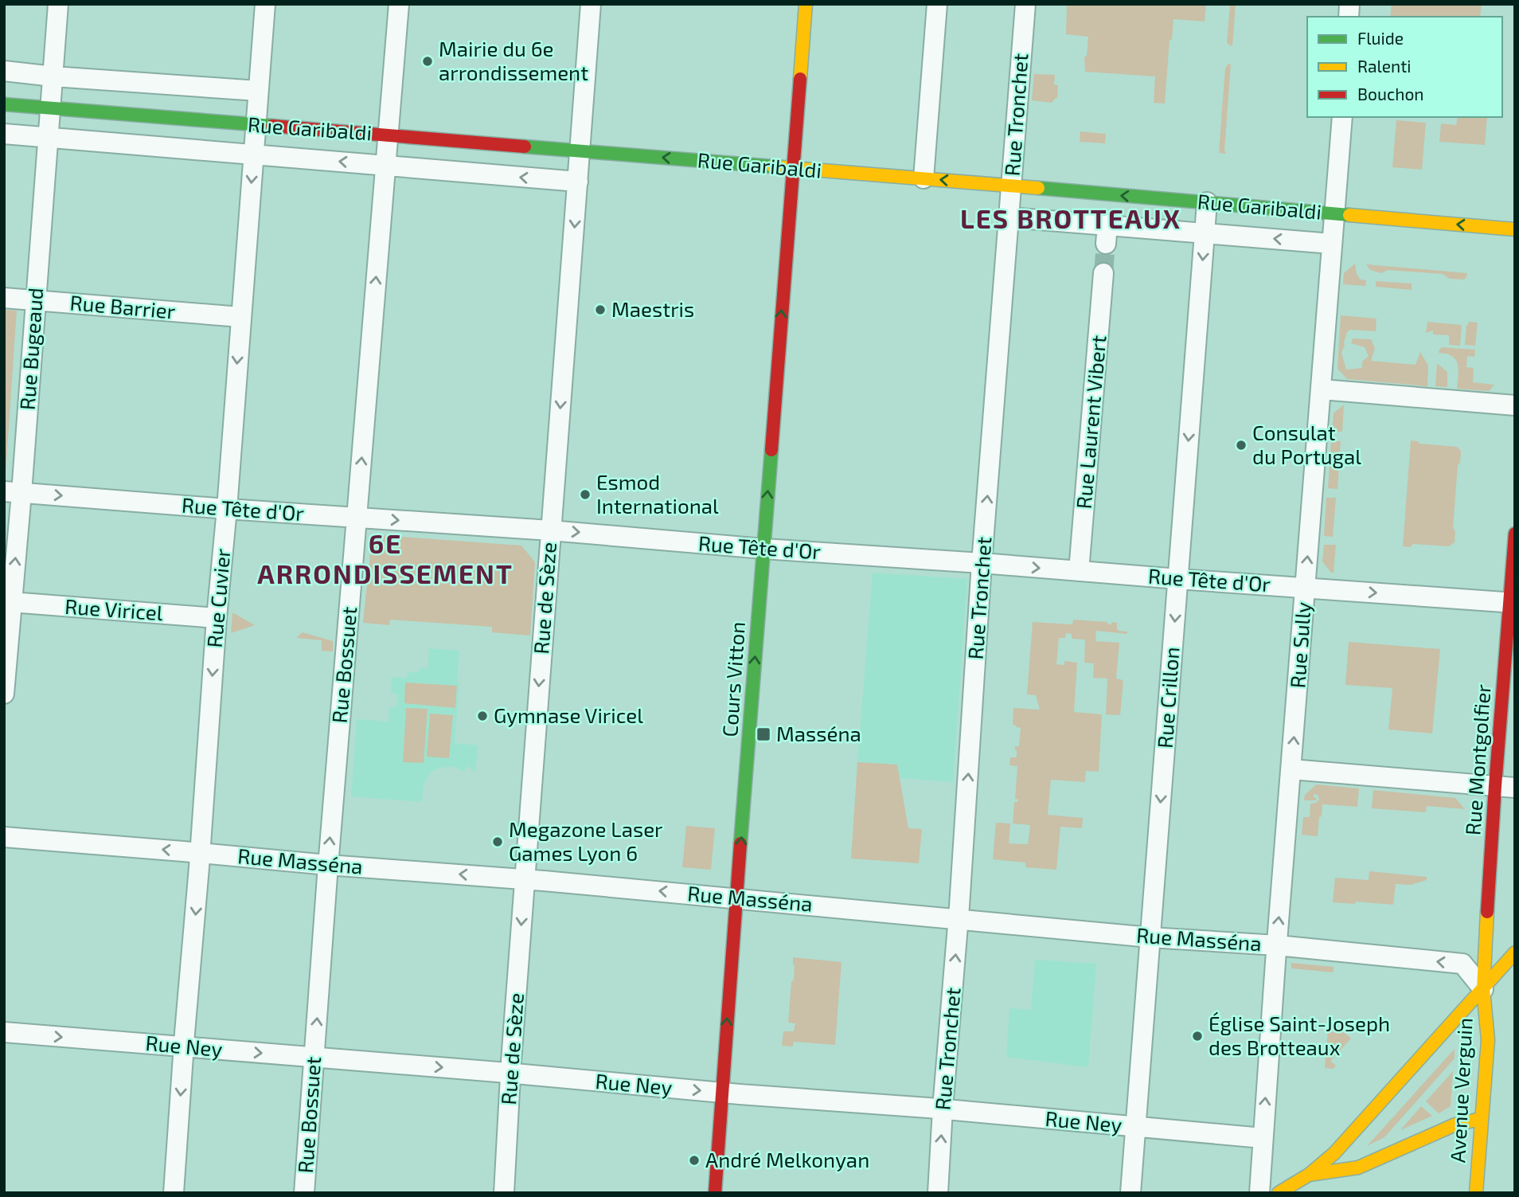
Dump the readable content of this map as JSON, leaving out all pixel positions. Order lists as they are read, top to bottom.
{
  "streets": {
    "main road": [
      "Rue Garibaldi",
      "Cours Vitton",
      "Rue Montgolfier",
      "Avenue Verguin"
    ],
    "street": [
      "Rue Tronchet",
      "Rue Barrier",
      "Rue Bugeaud",
      "Rue Laurent Vibert",
      "Rue Tête d'Or",
      "Rue Cuvier",
      "Rue de Sèze",
      "Rue Viricel",
      "Rue Sully",
      "Rue Bossuet",
      "Rue Crillon",
      "Rue Masséna",
      "Rue Ney"
    ]
  },
  "crossings": [
    ["Rue Tronchet", "Rue Garibaldi"],
    ["Rue Tronchet", "Rue Tête d'Or"],
    ["Rue Tronchet", "Rue Masséna"],
    ["Rue Tronchet", "Rue Ney"],
    ["Rue Garibaldi", "Rue Bugeaud"],
    ["Rue Garibaldi", "Rue Cuvier"],
    ["Rue Garibaldi", "Rue de Sèze"],
    ["Rue Garibaldi", "Rue Sully"],
    ["Rue Garibaldi", "Rue Bossuet"],
    ["Rue Garibaldi", "Cours Vitton"],
    ["Rue Garibaldi", "Rue Crillon"],
    ["Rue Barrier", "Rue Bugeaud"],
    ["Rue Barrier", "Rue Cuvier"],
    ["Rue Bugeaud", "Rue Tête d'Or"],
    ["Rue Bugeaud", "Rue Viricel"],
    ["Rue Laurent Vibert", "Rue Tête d'Or"],
    ["Rue Tête d'Or", "Rue Cuvier"],
    ["Rue Tête d'Or", "Rue de Sèze"],
    ["Rue Tête d'Or", "Rue Sully"],
    ["Rue Tête d'Or", "Rue Bossuet"],
    ["Rue Tête d'Or", "Cours Vitton"],
    ["Rue Tête d'Or", "Rue Crillon"],
    ["Rue Tête d'Or", "Rue Montgolfier"],
    ["Rue Cuvier", "Rue Viricel"],
    ["Rue Cuvier", "Rue Masséna"],
    ["Rue Cuvier", "Rue Ney"],
    ["Rue de Sèze", "Rue Masséna"],
    ["Rue de Sèze", "Rue Ney"],
    ["Rue Sully", "Rue Masséna"],
    ["Rue Sully", "Rue Ney"],
    ["Rue Bossuet", "Rue Masséna"],
    ["Rue Bossuet", "Rue Ney"],
    ["Cours Vitton", "Rue Masséna"],
    ["Cours Vitton", "Rue Ney"],
    ["Rue Crillon", "Rue Masséna"],
    ["Rue Crillon", "Rue Ney"],
    ["Rue Montgolfier", "Rue Masséna"],
    ["Rue Montgolfier", "Avenue Verguin"],
    ["Rue Masséna", "Avenue Verguin"]
  ],
  "one_way": [
    "Rue Tronchet",
    "Rue Garibaldi",
    "Rue Tête d'Or",
    "Rue Cuvier",
    "Rue de Sèze",
    "Rue Sully",
    "Rue Bossuet",
    "Cours Vitton",
    "Rue Crillon",
    "Rue Masséna",
    "Rue Ney"
  ],
  "districts": ["LES BROTTEAUX", "6E ARRONDISSEMENT"],
  "places": {
    "other": [
      "Mairie du 6e arrondissement",
      "Maestris",
      "Consulat du Portugal",
      "Esmod International",
      "Gymnase Viricel",
      "Megazone Laser Games Lyon 6",
      "Église Saint-Joseph des Brotteaux",
      "André Melkonyan"
    ],
    "transit": ["Masséna"]
  },
  "legend": ["Fluide", "Ralenti", "Bouchon"]
}
